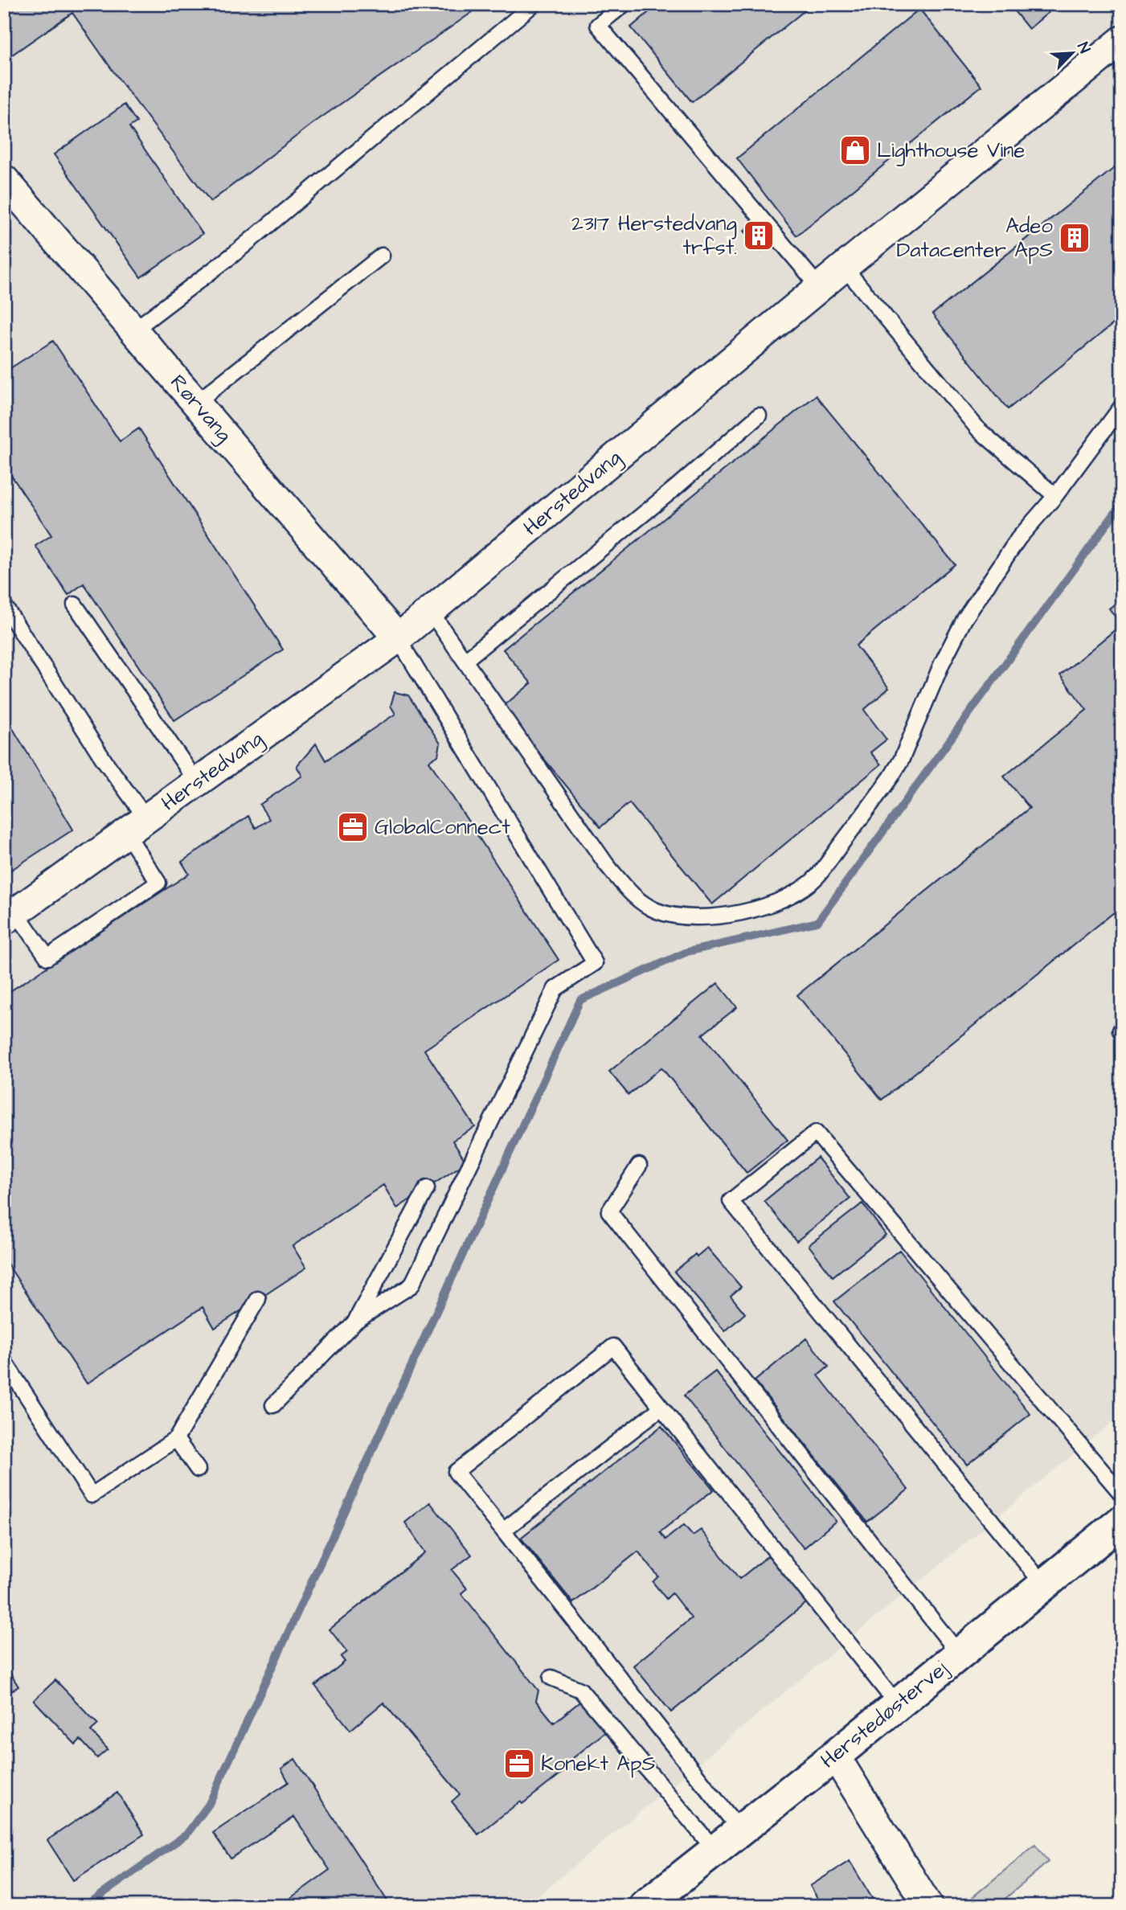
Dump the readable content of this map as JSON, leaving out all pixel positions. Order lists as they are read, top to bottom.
{
  "streets": {
    "street": ["Rørvang", "Herstedvang", "Herstedøstervej"]
  },
  "crossings": [
    ["Rørvang", "Herstedvang"]
  ],
  "places": {
    "shop": ["Lighthouse Vine"],
    "building": ["2317 Herstedvang trfst.", "Adeo Datacenter ApS"],
    "office": ["GlobalConnect", "Konekt ApS"]
  },
  "north": "top right"
}
